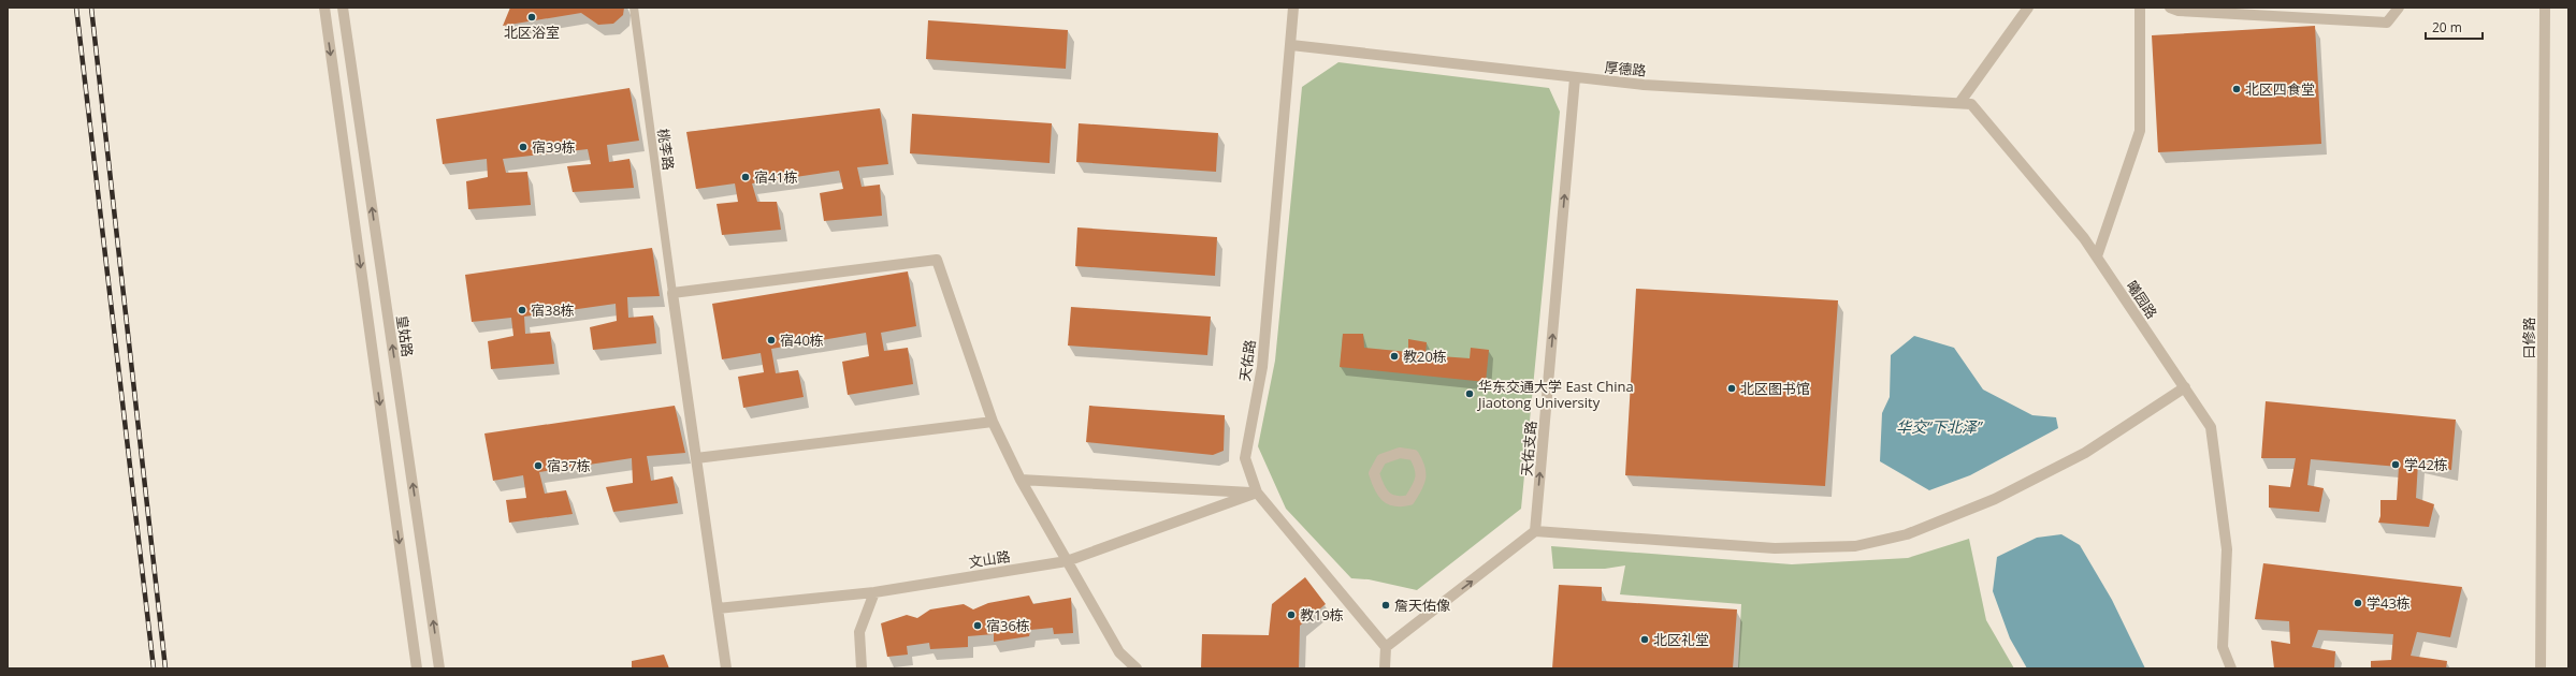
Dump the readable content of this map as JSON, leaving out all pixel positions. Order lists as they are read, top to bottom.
{
  "streets": {
    "street": [
      "厚德路",
      "曦园路",
      "皇姑路",
      "曰修路",
      "天佑路",
      "天佑支路",
      "文山路"
    ],
    "lane": ["桃李路"]
  },
  "crossings": [
    ["厚德路", "曦园路"],
    ["厚德路", "天佑路"],
    ["厚德路", "天佑支路"],
    ["天佑路", "文山路"]
  ],
  "one_way": ["天佑支路"],
  "water": ["华交“下北泽”"],
  "places": [
    "北区浴室",
    "北区四食堂",
    "宿39栋",
    "宿41栋",
    "宿38栋",
    "宿40栋",
    "教20栋",
    "北区图书馆",
    "华东交通大学 East China Jiaotong University",
    "学42栋",
    "宿37栋",
    "学43栋",
    "詹天佑像",
    "教19栋",
    "宿36栋",
    "北区礼堂"
  ],
  "scale_bar": "20 m"
}
